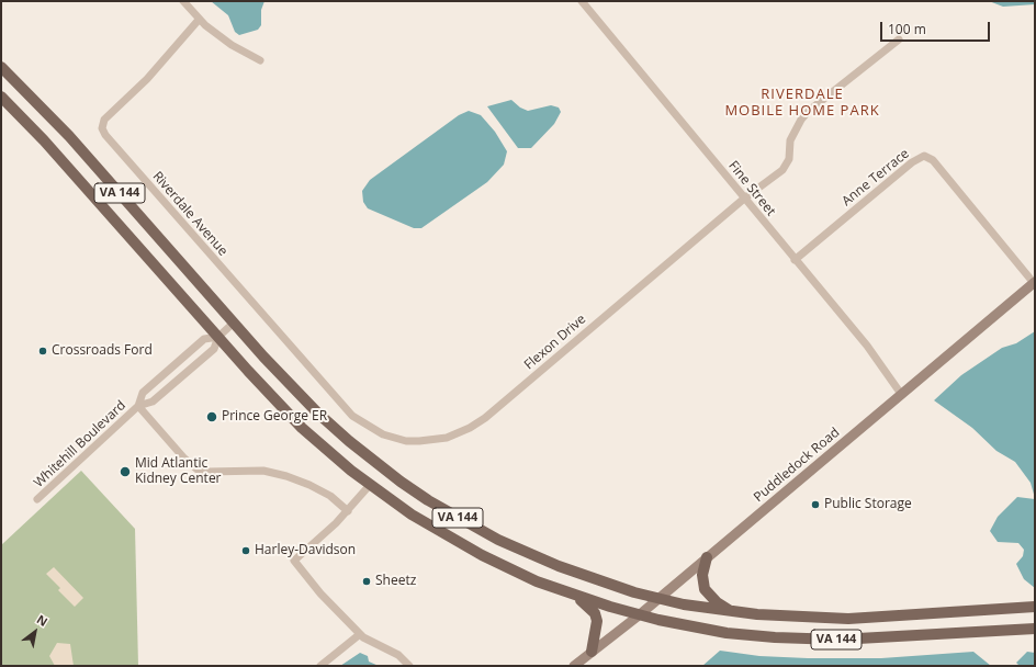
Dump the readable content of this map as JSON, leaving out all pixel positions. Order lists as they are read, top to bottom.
{
  "streets": {
    "main road": ["VA 144"],
    "street": [
      "Anne Terrace",
      "Fine Street",
      "Riverdale Avenue",
      "Flexon Drive",
      "Whitehill Boulevard",
      "Puddledock Road"
    ]
  },
  "crossings": [
    ["Anne Terrace", "Fine Street"],
    ["Anne Terrace", "Puddledock Road"],
    ["Fine Street", "Flexon Drive"],
    ["Fine Street", "Puddledock Road"],
    ["VA 144", "Whitehill Boulevard"],
    ["VA 144", "Puddledock Road"],
    ["Riverdale Avenue", "Flexon Drive"]
  ],
  "districts": ["RIVERDALE MOBILE HOME PARK"],
  "places": [
    "Crossroads Ford",
    "Prince George ER",
    "Mid Atlantic Kidney Center",
    "Public Storage",
    "Harley-Davidson",
    "Sheetz"
  ],
  "scale_bar": "100 m",
  "north": "top right"
}
